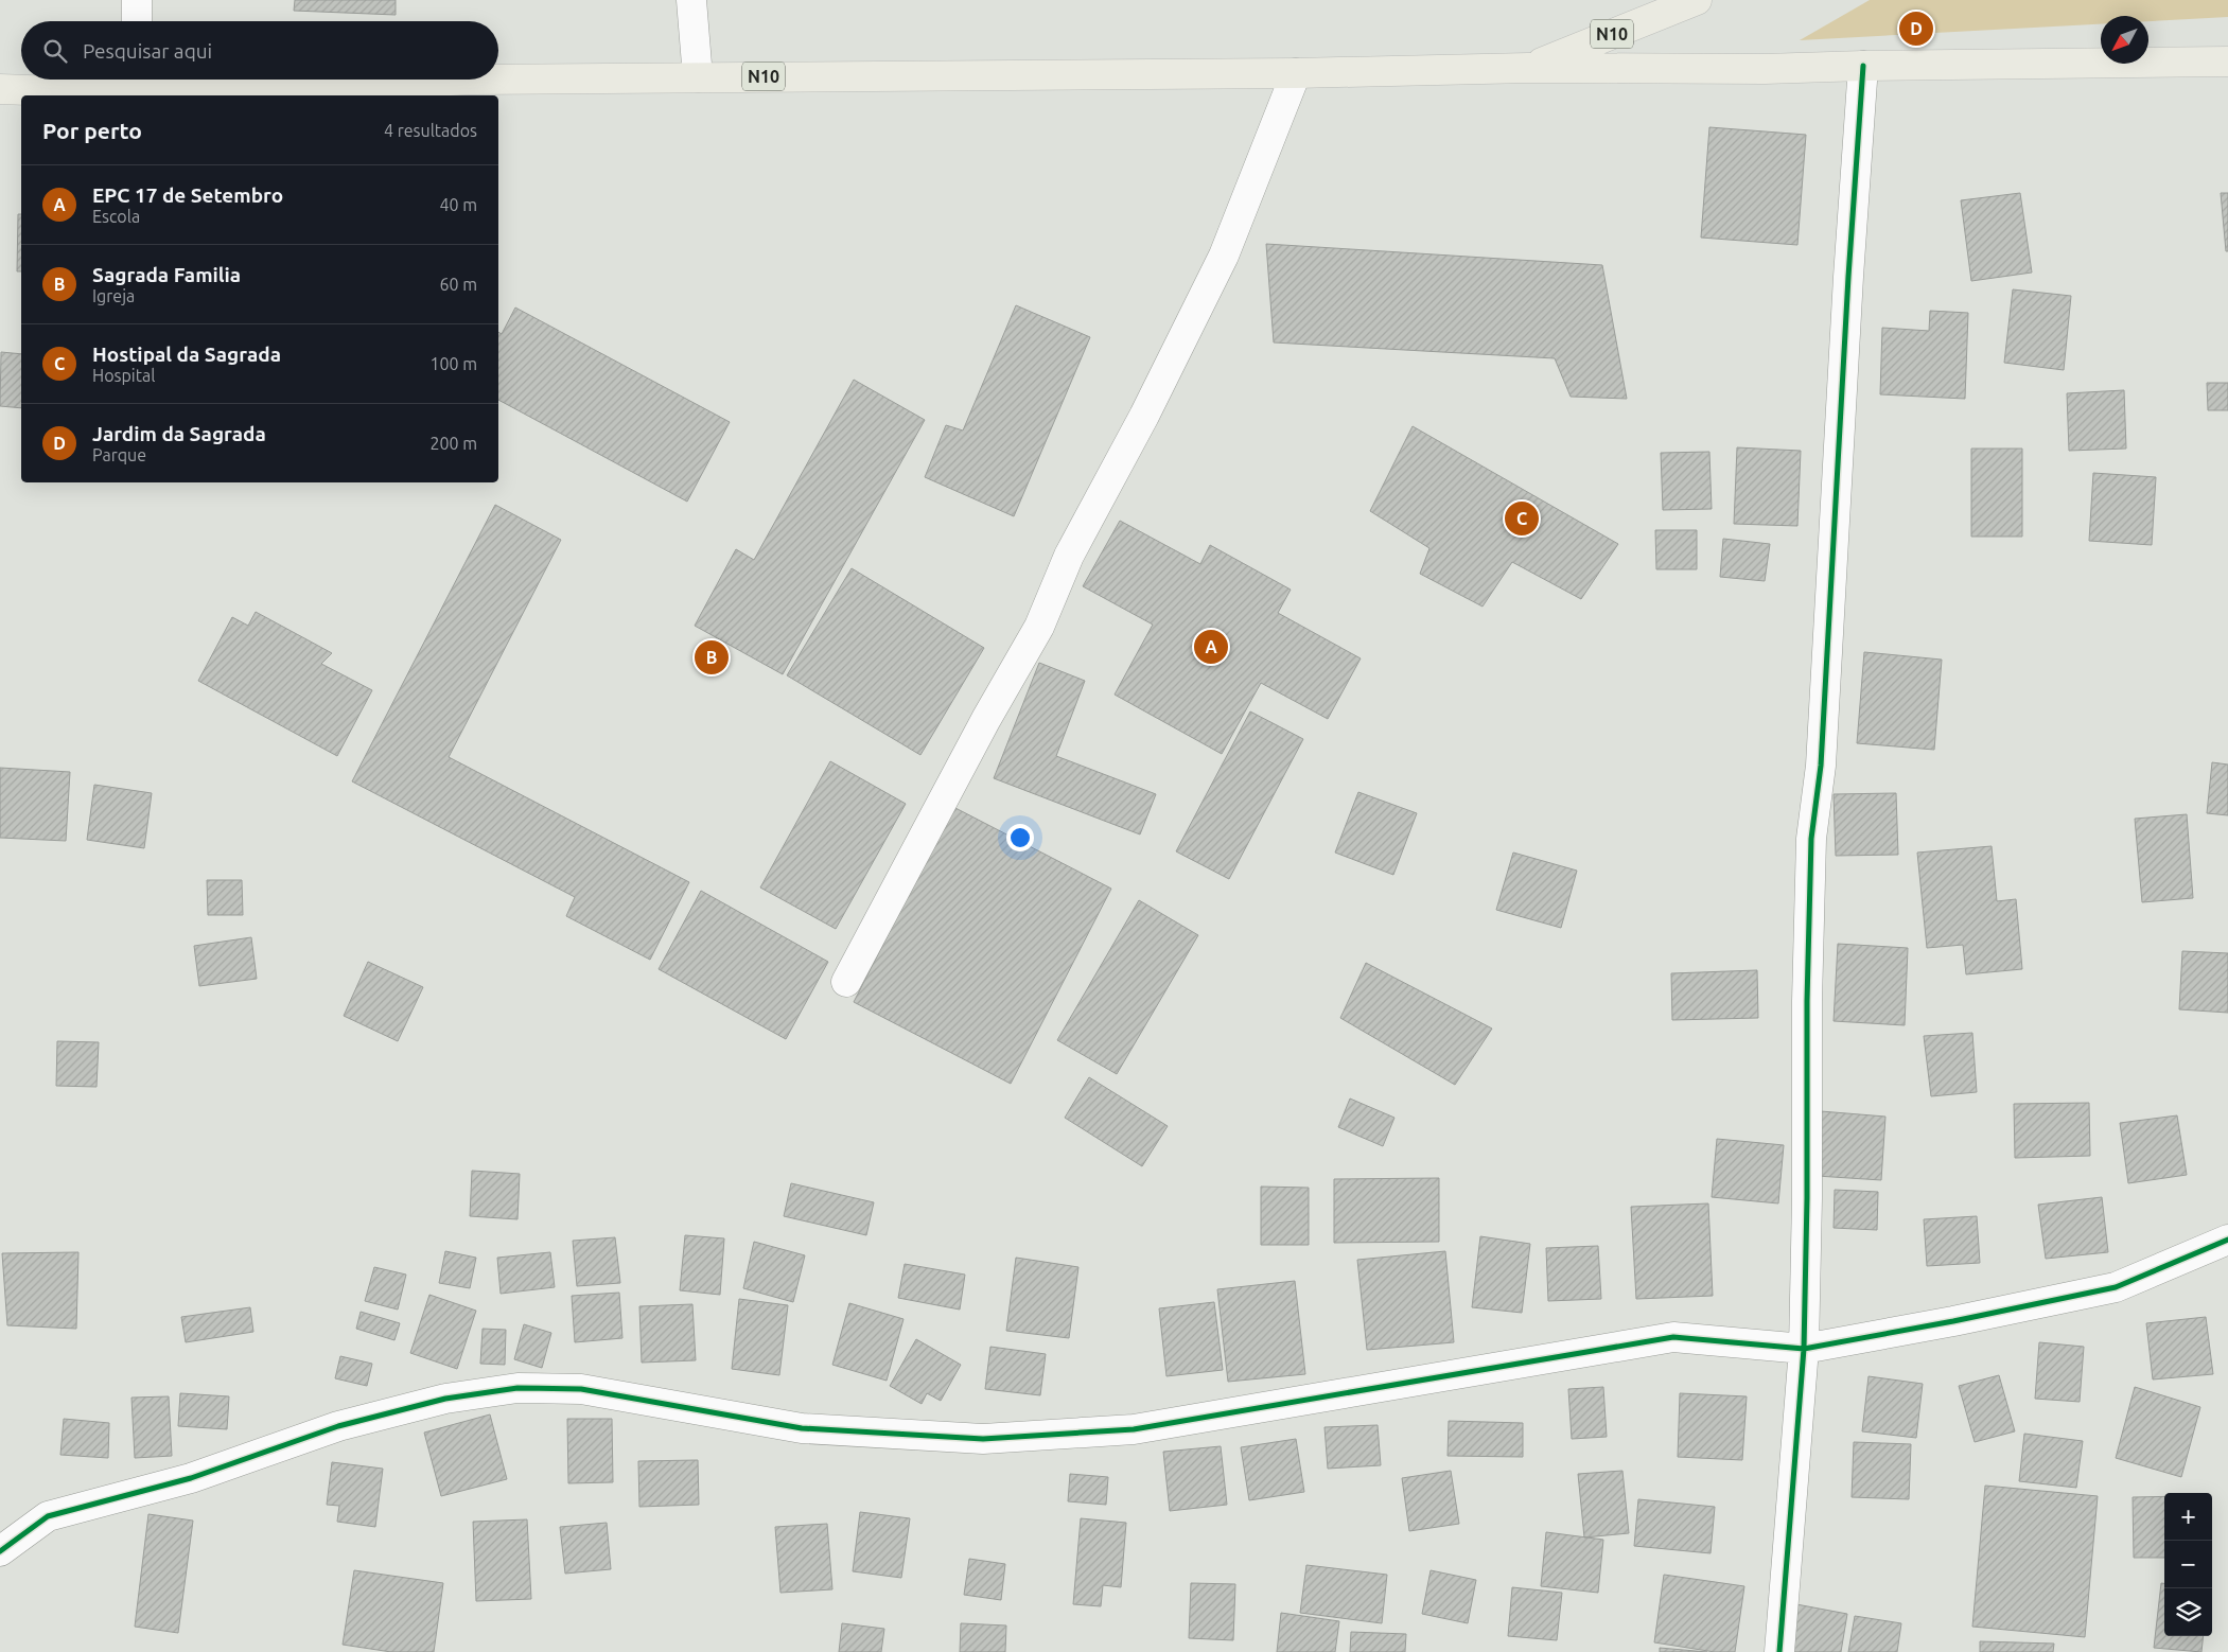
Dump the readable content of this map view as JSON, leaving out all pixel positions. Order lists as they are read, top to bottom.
{
  "streets": {
    "main road": ["N10"]
  },
  "north": "bottom left",
  "page": {
    "pins": [
      "D",
      "C",
      "A",
      "B"
    ],
    "search": "Pesquisar aqui",
    "heading": ["Por perto", "4 resultados"],
    "list": [
      {
        "mark": "A",
        "name": "EPC 17 de Setembro",
        "note": "Escola",
        "value": "40 m"
      },
      {
        "mark": "B",
        "name": "Sagrada Familia",
        "note": "Igreja",
        "value": "60 m"
      },
      {
        "mark": "C",
        "name": "Hostipal da Sagrada",
        "note": "Hospital",
        "value": "100 m"
      },
      {
        "mark": "D",
        "name": "Jardim da Sagrada",
        "note": "Parque",
        "value": "200 m"
      }
    ],
    "map_buttons": ["+", "−"]
  }
}
